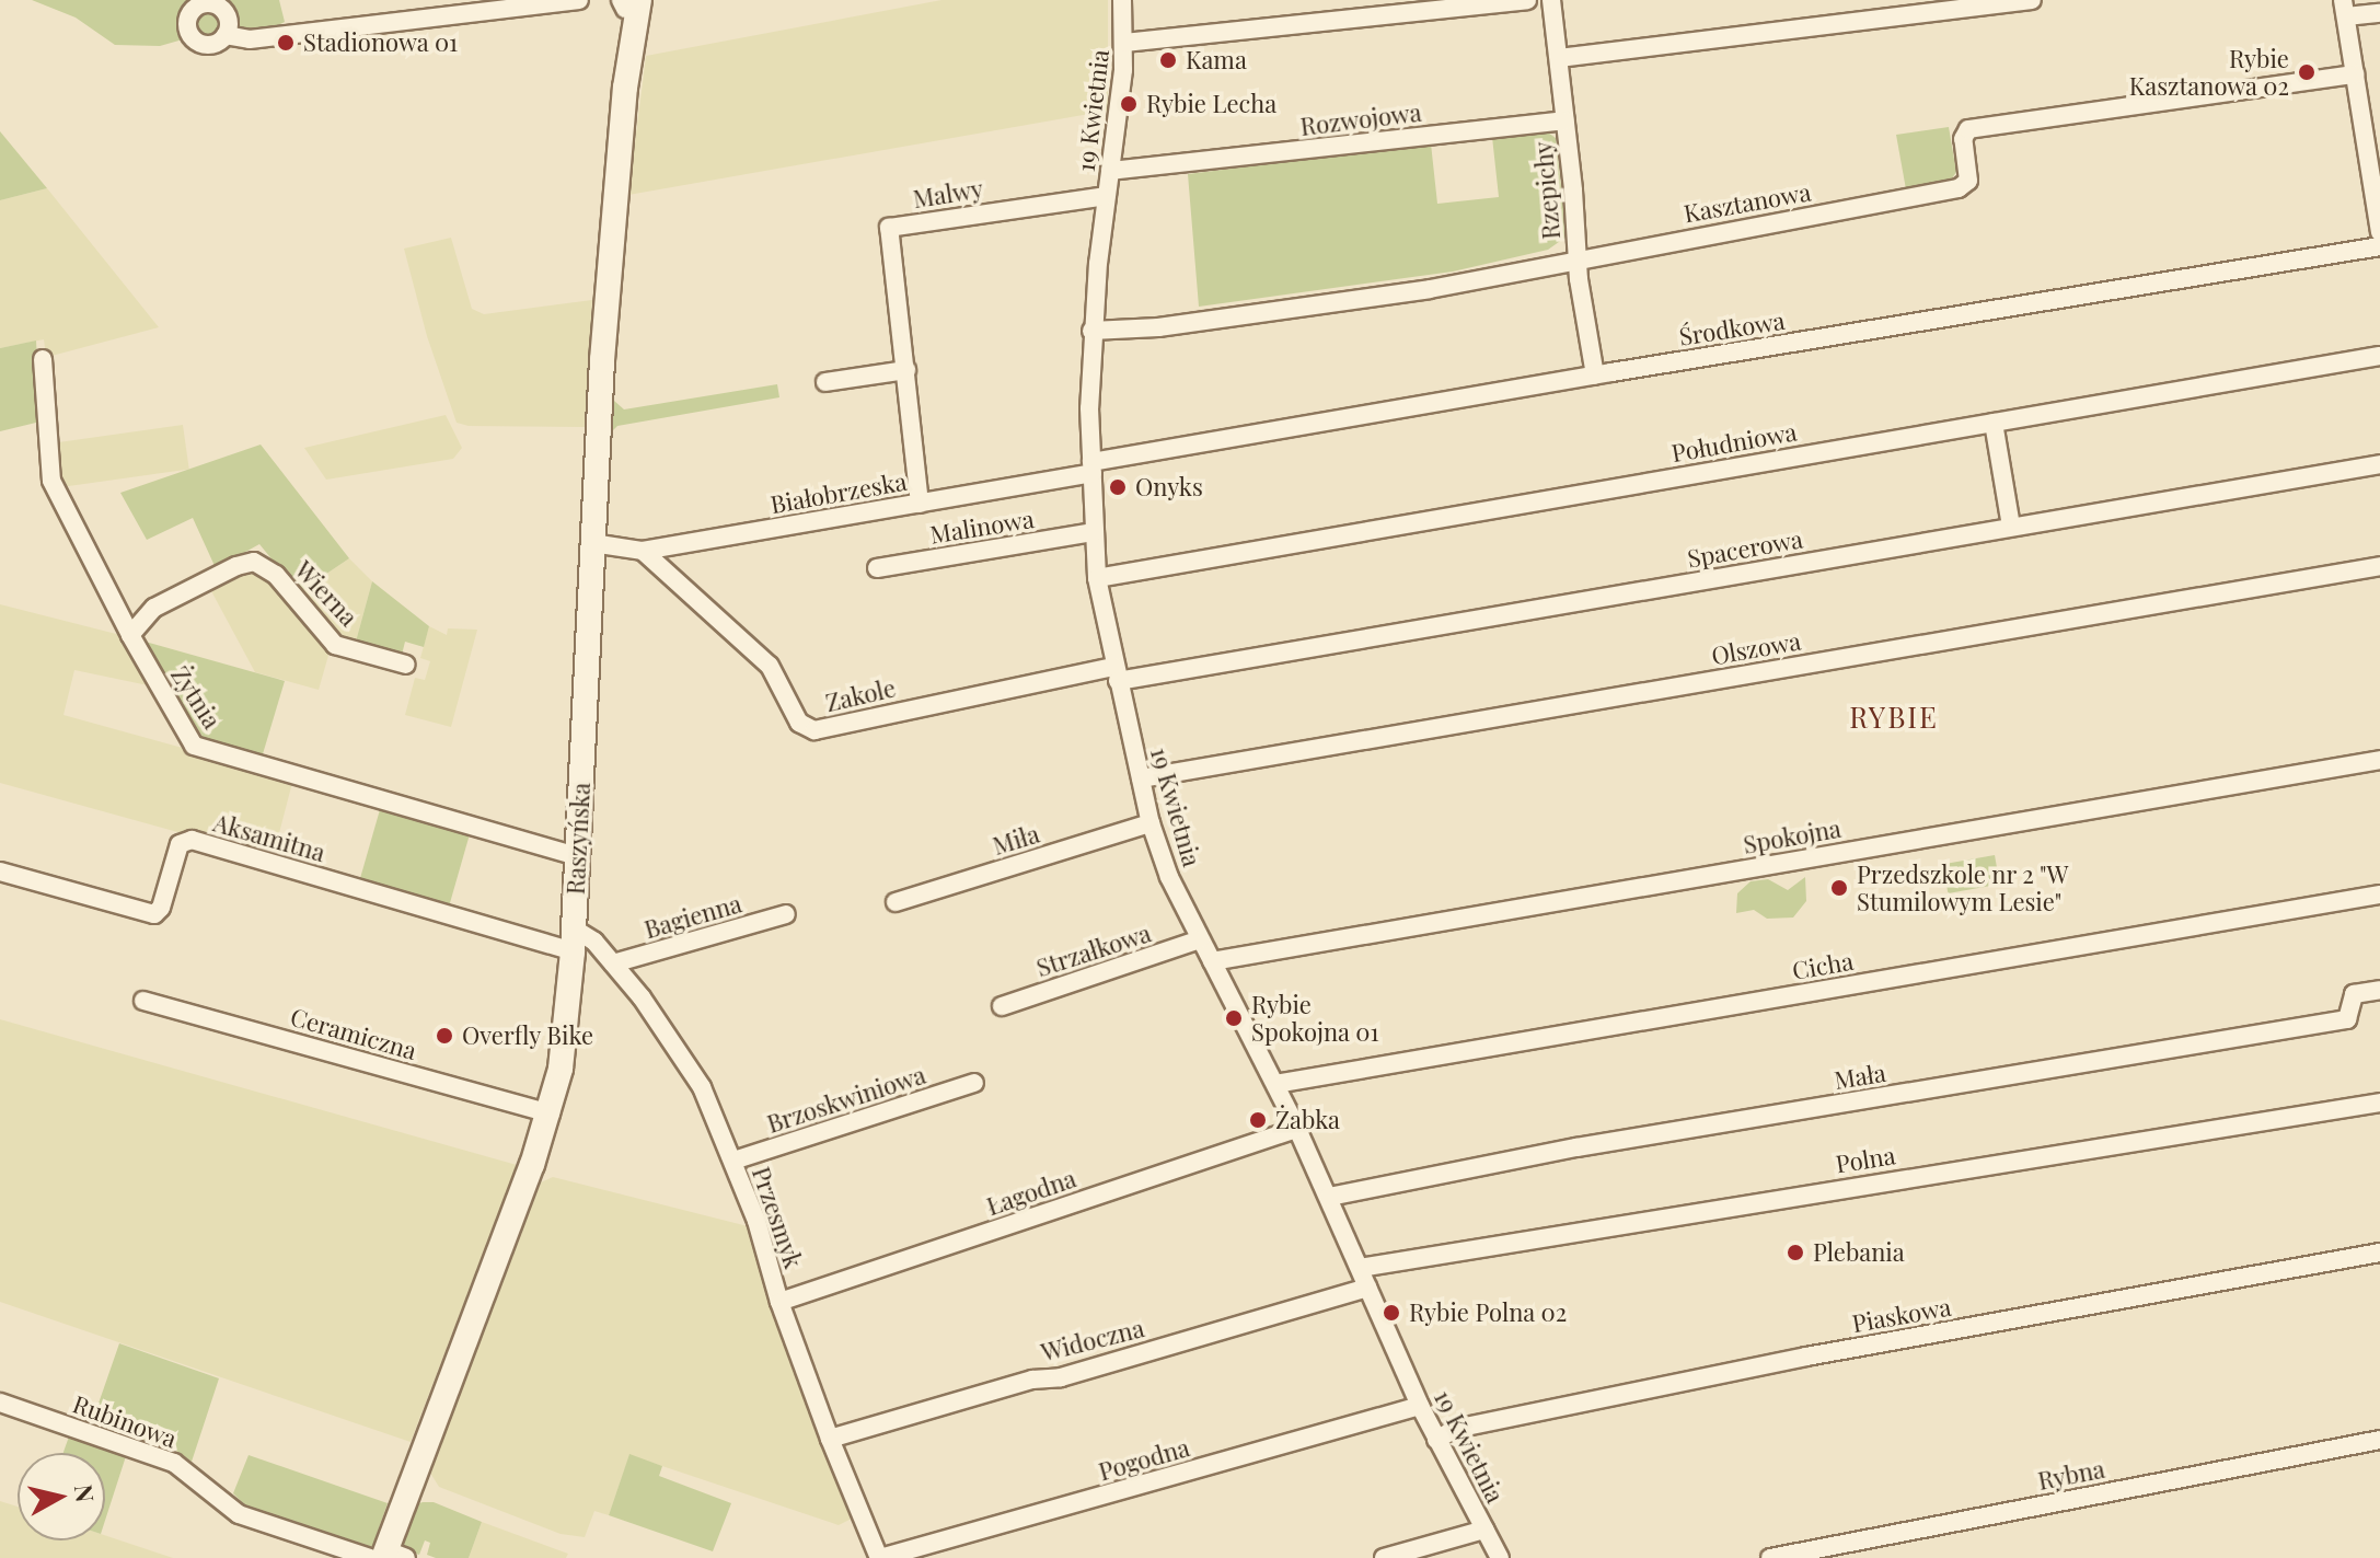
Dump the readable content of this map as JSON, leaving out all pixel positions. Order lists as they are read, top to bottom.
{
  "streets": {
    "street": [
      "19 Kwietnia",
      "Rozwojowa",
      "Rzepichy",
      "Malwy",
      "Kasztanowa",
      "Środkowa",
      "Południowa",
      "Białobrzeska",
      "Malinowa",
      "Spacerowa",
      "Wierna",
      "Olszowa",
      "Zakole",
      "Żytnia",
      "Spokojna",
      "Aksamitna",
      "Raszyńska",
      "Miła",
      "Bagienna",
      "Strzałkowa",
      "Cicha",
      "Ceramiczna",
      "Mała",
      "Brzoskwiniowa",
      "Polna",
      "Łagodna",
      "Przesmyk",
      "Piaskowa",
      "Widoczna",
      "Rubinowa",
      "Pogodna",
      "Rybna"
    ]
  },
  "crossings": [
    ["19 Kwietnia", "Rozwojowa"],
    ["19 Kwietnia", "Malwy"],
    ["19 Kwietnia", "Kasztanowa"],
    ["19 Kwietnia", "Środkowa"],
    ["19 Kwietnia", "Południowa"],
    ["19 Kwietnia", "Białobrzeska"],
    ["19 Kwietnia", "Malinowa"],
    ["19 Kwietnia", "Spacerowa"],
    ["19 Kwietnia", "Olszowa"],
    ["19 Kwietnia", "Zakole"],
    ["19 Kwietnia", "Spokojna"],
    ["19 Kwietnia", "Miła"],
    ["19 Kwietnia", "Strzałkowa"],
    ["19 Kwietnia", "Cicha"],
    ["19 Kwietnia", "Mała"],
    ["19 Kwietnia", "Polna"],
    ["19 Kwietnia", "Łagodna"],
    ["19 Kwietnia", "Piaskowa"],
    ["19 Kwietnia", "Widoczna"],
    ["19 Kwietnia", "Pogodna"],
    ["Rozwojowa", "Rzepichy"],
    ["Rzepichy", "Kasztanowa"],
    ["Rzepichy", "Środkowa"],
    ["Malwy", "Białobrzeska"],
    ["Środkowa", "Białobrzeska"],
    ["Białobrzeska", "Zakole"],
    ["Białobrzeska", "Raszyńska"],
    ["Spacerowa", "Zakole"],
    ["Wierna", "Żytnia"],
    ["Żytnia", "Raszyńska"],
    ["Aksamitna", "Raszyńska"],
    ["Aksamitna", "Przesmyk"],
    ["Raszyńska", "Ceramiczna"],
    ["Raszyńska", "Przesmyk"],
    ["Raszyńska", "Rubinowa"],
    ["Bagienna", "Przesmyk"],
    ["Brzoskwiniowa", "Przesmyk"],
    ["Łagodna", "Przesmyk"],
    ["Przesmyk", "Widoczna"],
    ["Przesmyk", "Pogodna"]
  ],
  "districts": ["RYBIE"],
  "places": [
    "Stadionowa 01",
    "Kama",
    "Rybie Kasztanowa 02",
    "Rybie Lecha",
    "Onyks",
    "Przedszkole nr 2 \"W Stumilowym Lesie\"",
    "Rybie Spokojna 01",
    "Overfly Bike",
    "Żabka",
    "Plebania",
    "Rybie Polna 02"
  ],
  "north": "right"
}
